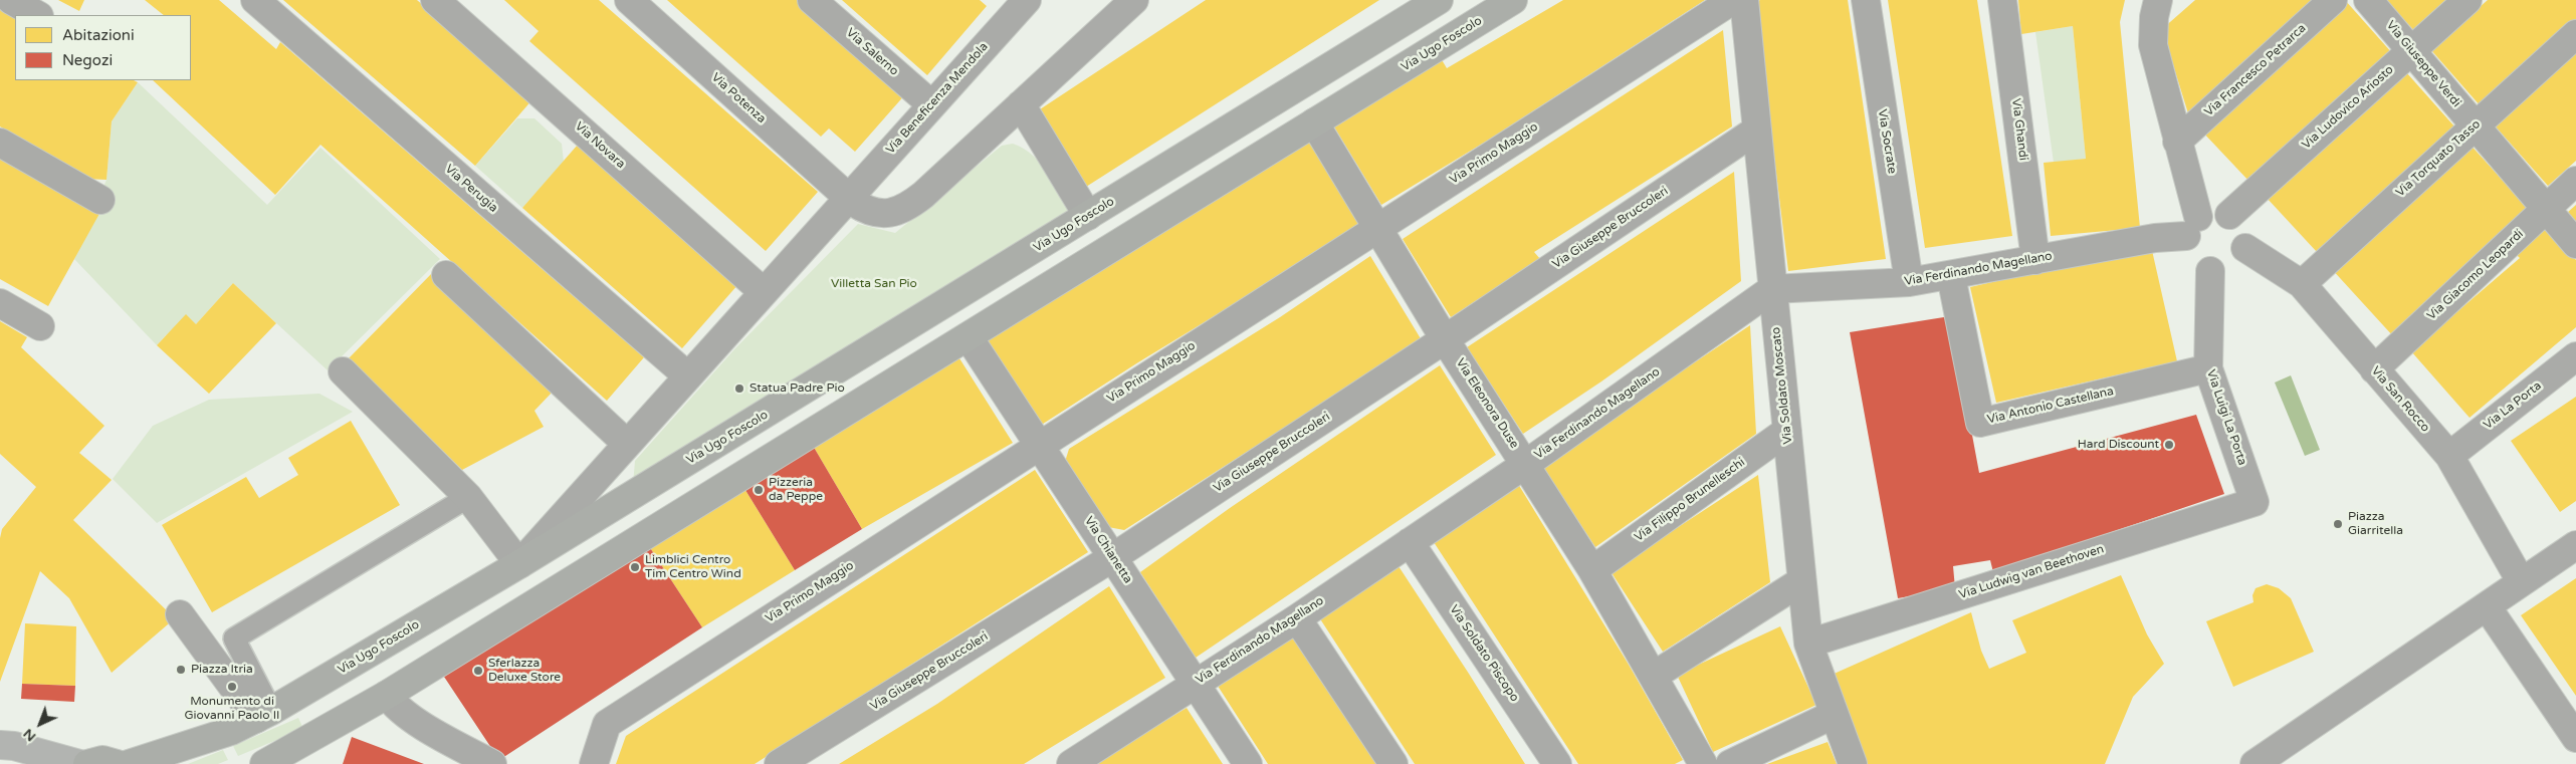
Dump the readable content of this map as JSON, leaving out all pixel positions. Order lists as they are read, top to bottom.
{
  "streets": {
    "main road": ["Via Ugo Foscolo"],
    "street": [
      "Via Salerno",
      "Via Giuseppe Verdi",
      "Via Francesco Petrarca",
      "Via Potenza",
      "Via Beneficenza Mendola",
      "Via Ludovico Ariosto",
      "Via Ghandi",
      "Via Socrate",
      "Via Novara",
      "Via Primo Maggio",
      "Via Torquato Tasso",
      "Via Perugia",
      "Via Giuseppe Bruccoleri",
      "Via Ferdinando Magellano",
      "Via Giacomo Leopardi",
      "Via Soldato Moscato",
      "Via San Rocco",
      "Via Eleonora Duse",
      "Via Antonio Castellana",
      "Via La Porta",
      "Via Luigi La Porta",
      "Via Filippo Brunelleschi",
      "Via Chianetta",
      "Via Ludwig van Beethoven",
      "Via Soldato Piscopo"
    ]
  },
  "crossings": [
    ["Via Ugo Foscolo", "Via Beneficenza Mendola"],
    ["Via Ugo Foscolo", "Via Eleonora Duse"],
    ["Via Ugo Foscolo", "Via Chianetta"],
    ["Via Salerno", "Via Beneficenza Mendola"],
    ["Via Giuseppe Verdi", "Via Ludovico Ariosto"],
    ["Via Giuseppe Verdi", "Via Torquato Tasso"],
    ["Via Giuseppe Verdi", "Via Giacomo Leopardi"],
    ["Via Potenza", "Via Beneficenza Mendola"],
    ["Via Beneficenza Mendola", "Via Novara"],
    ["Via Beneficenza Mendola", "Via Perugia"],
    ["Via Ludovico Ariosto", "Via Ferdinando Magellano"],
    ["Via Ludovico Ariosto", "Via San Rocco"],
    ["Via Ludovico Ariosto", "Via Luigi La Porta"],
    ["Via Ghandi", "Via Ferdinando Magellano"],
    ["Via Socrate", "Via Ferdinando Magellano"],
    ["Via Primo Maggio", "Via Eleonora Duse"],
    ["Via Primo Maggio", "Via Chianetta"],
    ["Via Torquato Tasso", "Via San Rocco"],
    ["Via Giuseppe Bruccoleri", "Via Soldato Moscato"],
    ["Via Giuseppe Bruccoleri", "Via Eleonora Duse"],
    ["Via Giuseppe Bruccoleri", "Via Chianetta"],
    ["Via Ferdinando Magellano", "Via Soldato Moscato"],
    ["Via Ferdinando Magellano", "Via San Rocco"],
    ["Via Ferdinando Magellano", "Via Eleonora Duse"],
    ["Via Ferdinando Magellano", "Via Antonio Castellana"],
    ["Via Ferdinando Magellano", "Via Luigi La Porta"],
    ["Via Ferdinando Magellano", "Via Chianetta"],
    ["Via Ferdinando Magellano", "Via Soldato Piscopo"],
    ["Via Giacomo Leopardi", "Via San Rocco"],
    ["Via Soldato Moscato", "Via Filippo Brunelleschi"],
    ["Via Soldato Moscato", "Via Ludwig van Beethoven"],
    ["Via San Rocco", "Via La Porta"],
    ["Via San Rocco", "Via Luigi La Porta"],
    ["Via Eleonora Duse", "Via Filippo Brunelleschi"],
    ["Via Antonio Castellana", "Via Luigi La Porta"],
    ["Via Luigi La Porta", "Via Ludwig van Beethoven"]
  ],
  "parks": ["Villetta San Pio"],
  "places": [
    "Statua Padre Pio",
    "Hard Discount",
    "Pizzeria da Peppe",
    "Piazza Giarritella",
    "Limblici Centro Tim Centro Wind",
    "Piazza Itria",
    "Sferlazza Deluxe Store",
    "Monumento di Giovanni Paolo II"
  ],
  "legend": ["Abitazioni", "Negozi"],
  "north": "bottom left"
}
